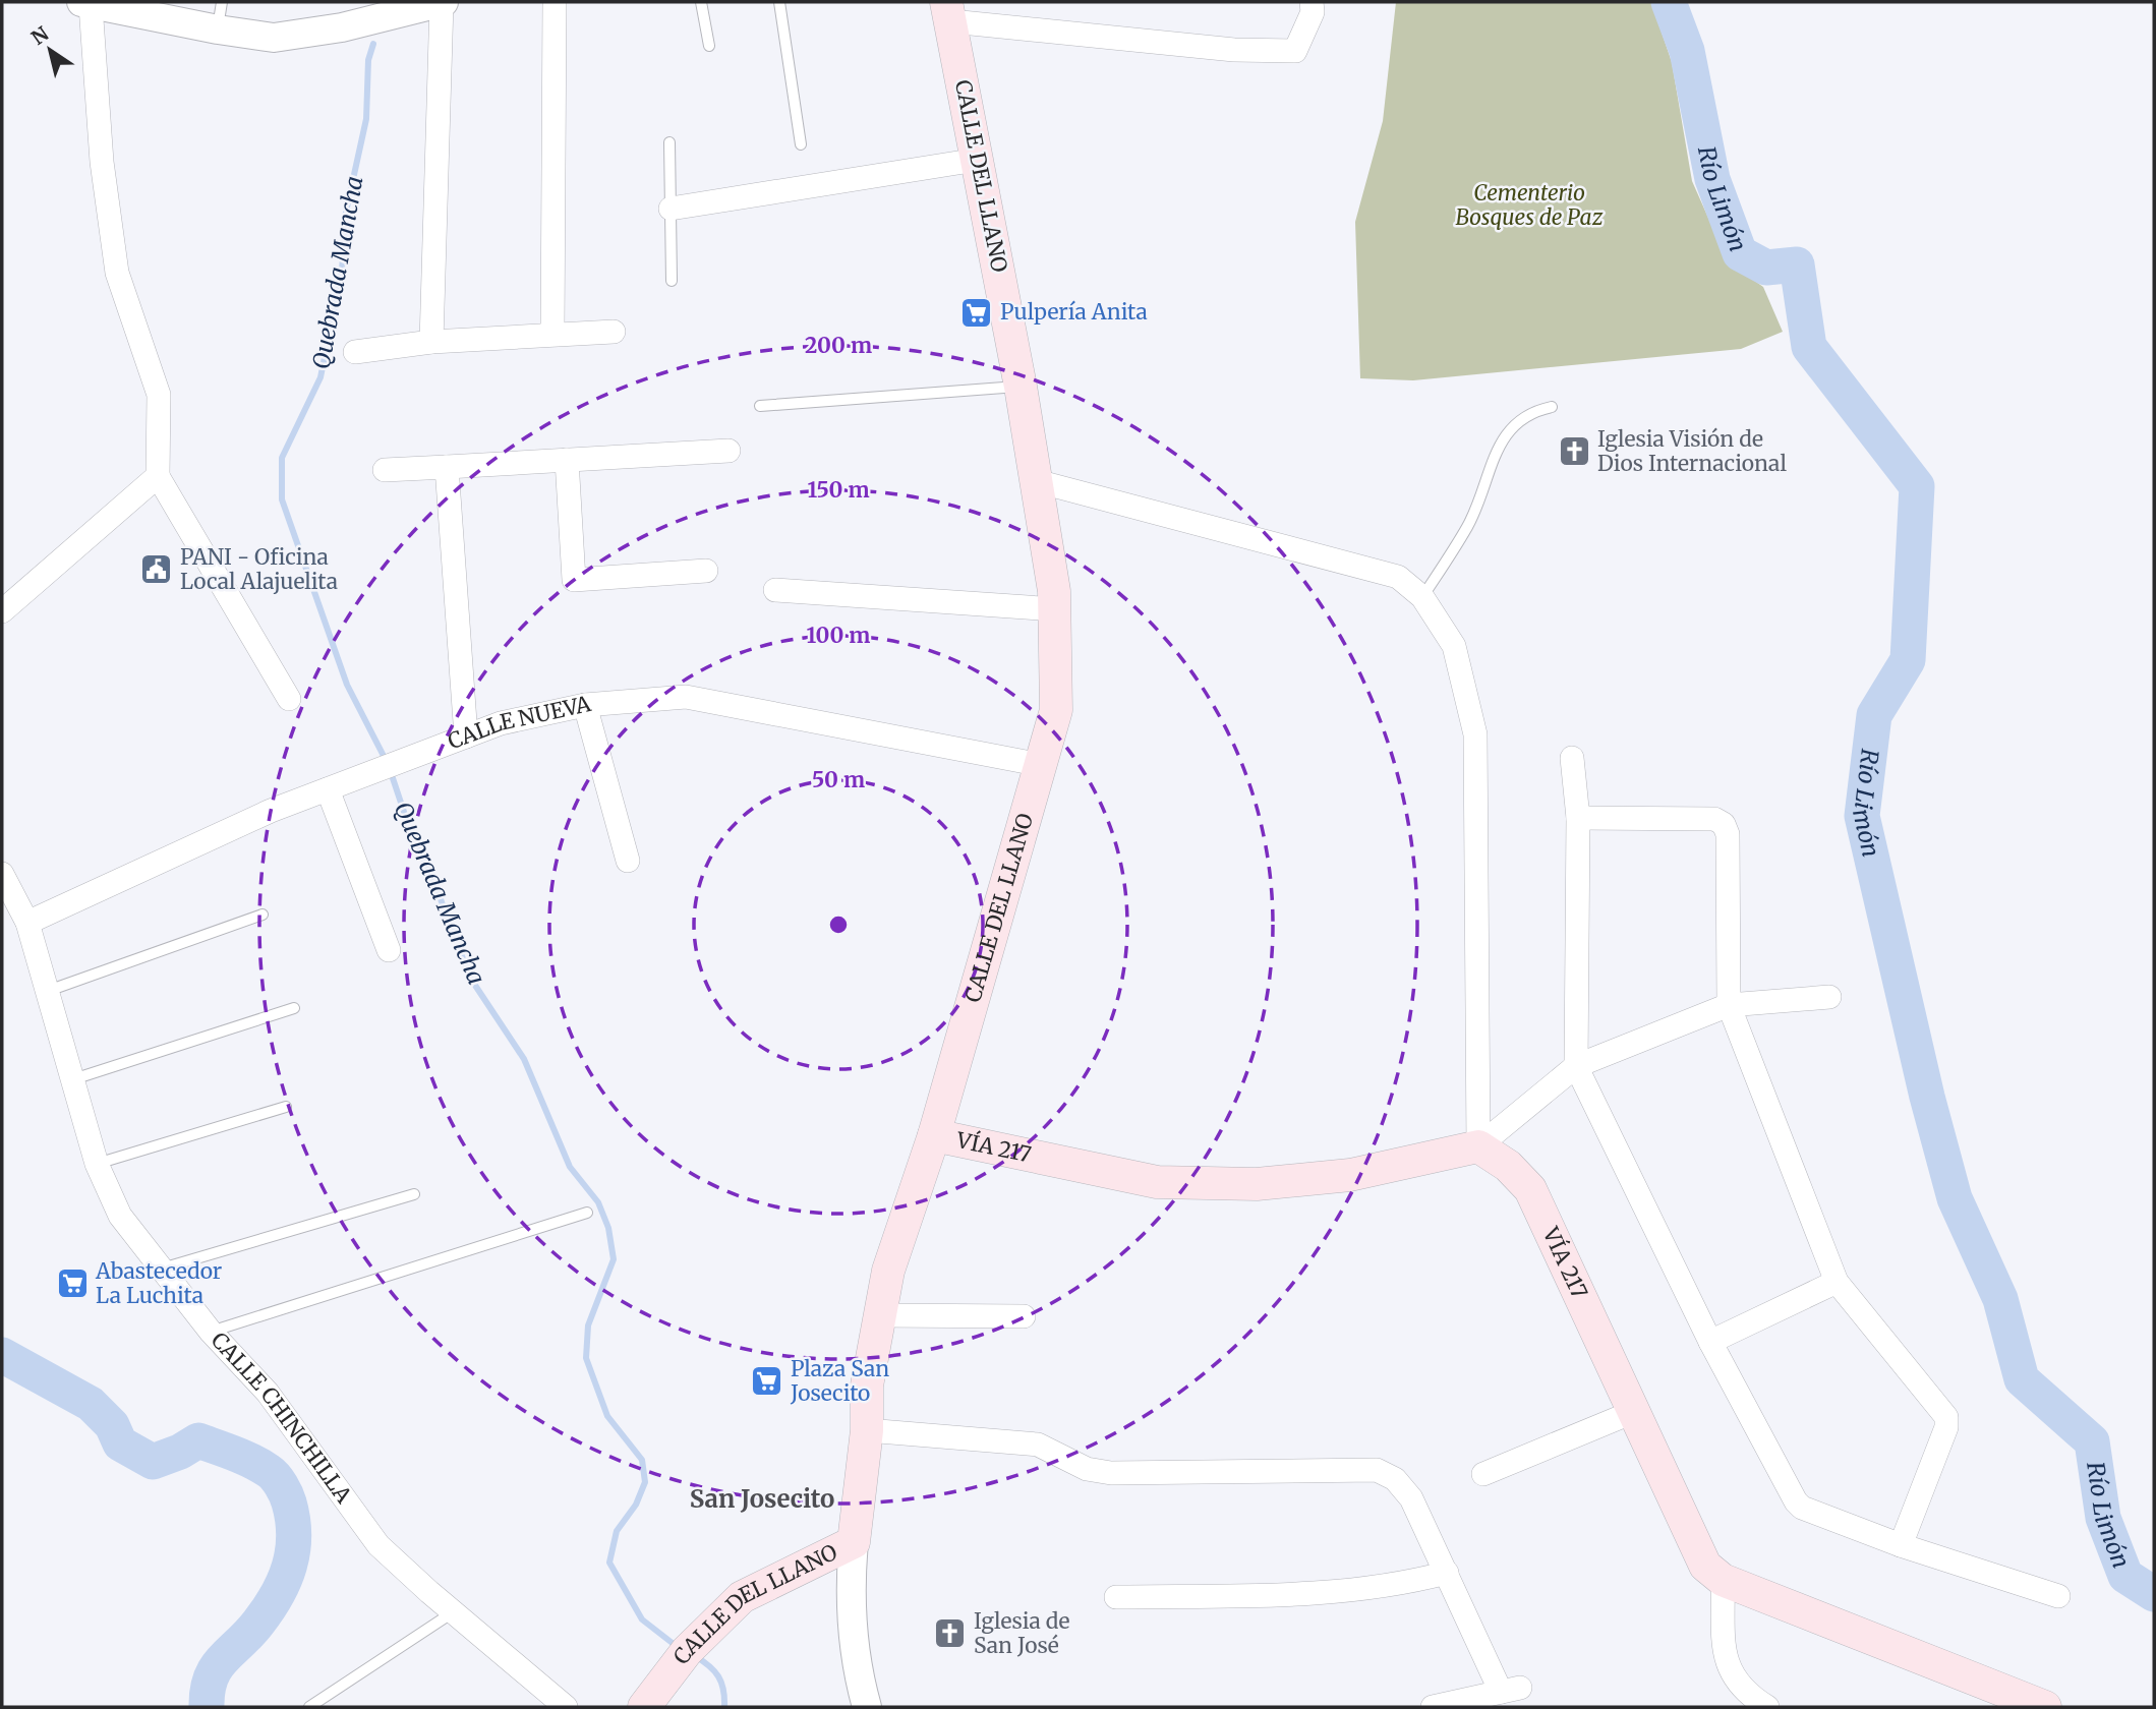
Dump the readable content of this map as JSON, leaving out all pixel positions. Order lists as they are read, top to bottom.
{
  "streets": {
    "main road": ["CALLE DEL LLANO", "VÍA 217"],
    "street": ["CALLE NUEVA", "CALLE CHINCHILLA"]
  },
  "crossings": [
    ["CALLE DEL LLANO", "CALLE NUEVA"],
    ["CALLE DEL LLANO", "VÍA 217"],
    ["CALLE NUEVA", "CALLE CHINCHILLA"]
  ],
  "districts": ["San Josecito"],
  "water": ["Río Limón", "Quebrada Mancha"],
  "parks": ["Cementerio Bosques de Paz"],
  "places": {
    "supermarket": ["Pulpería Anita", "Abastecedor La Luchita", "Plaza San Josecito"],
    "church": ["Iglesia Visión de Dios Internacional", "Iglesia de San José"],
    "public building": ["PANI - Oficina Local Alajuelita"]
  },
  "north": "top left",
  "rings": [
    "200 m",
    "150 m",
    "100 m",
    "50 m"
  ]
}
